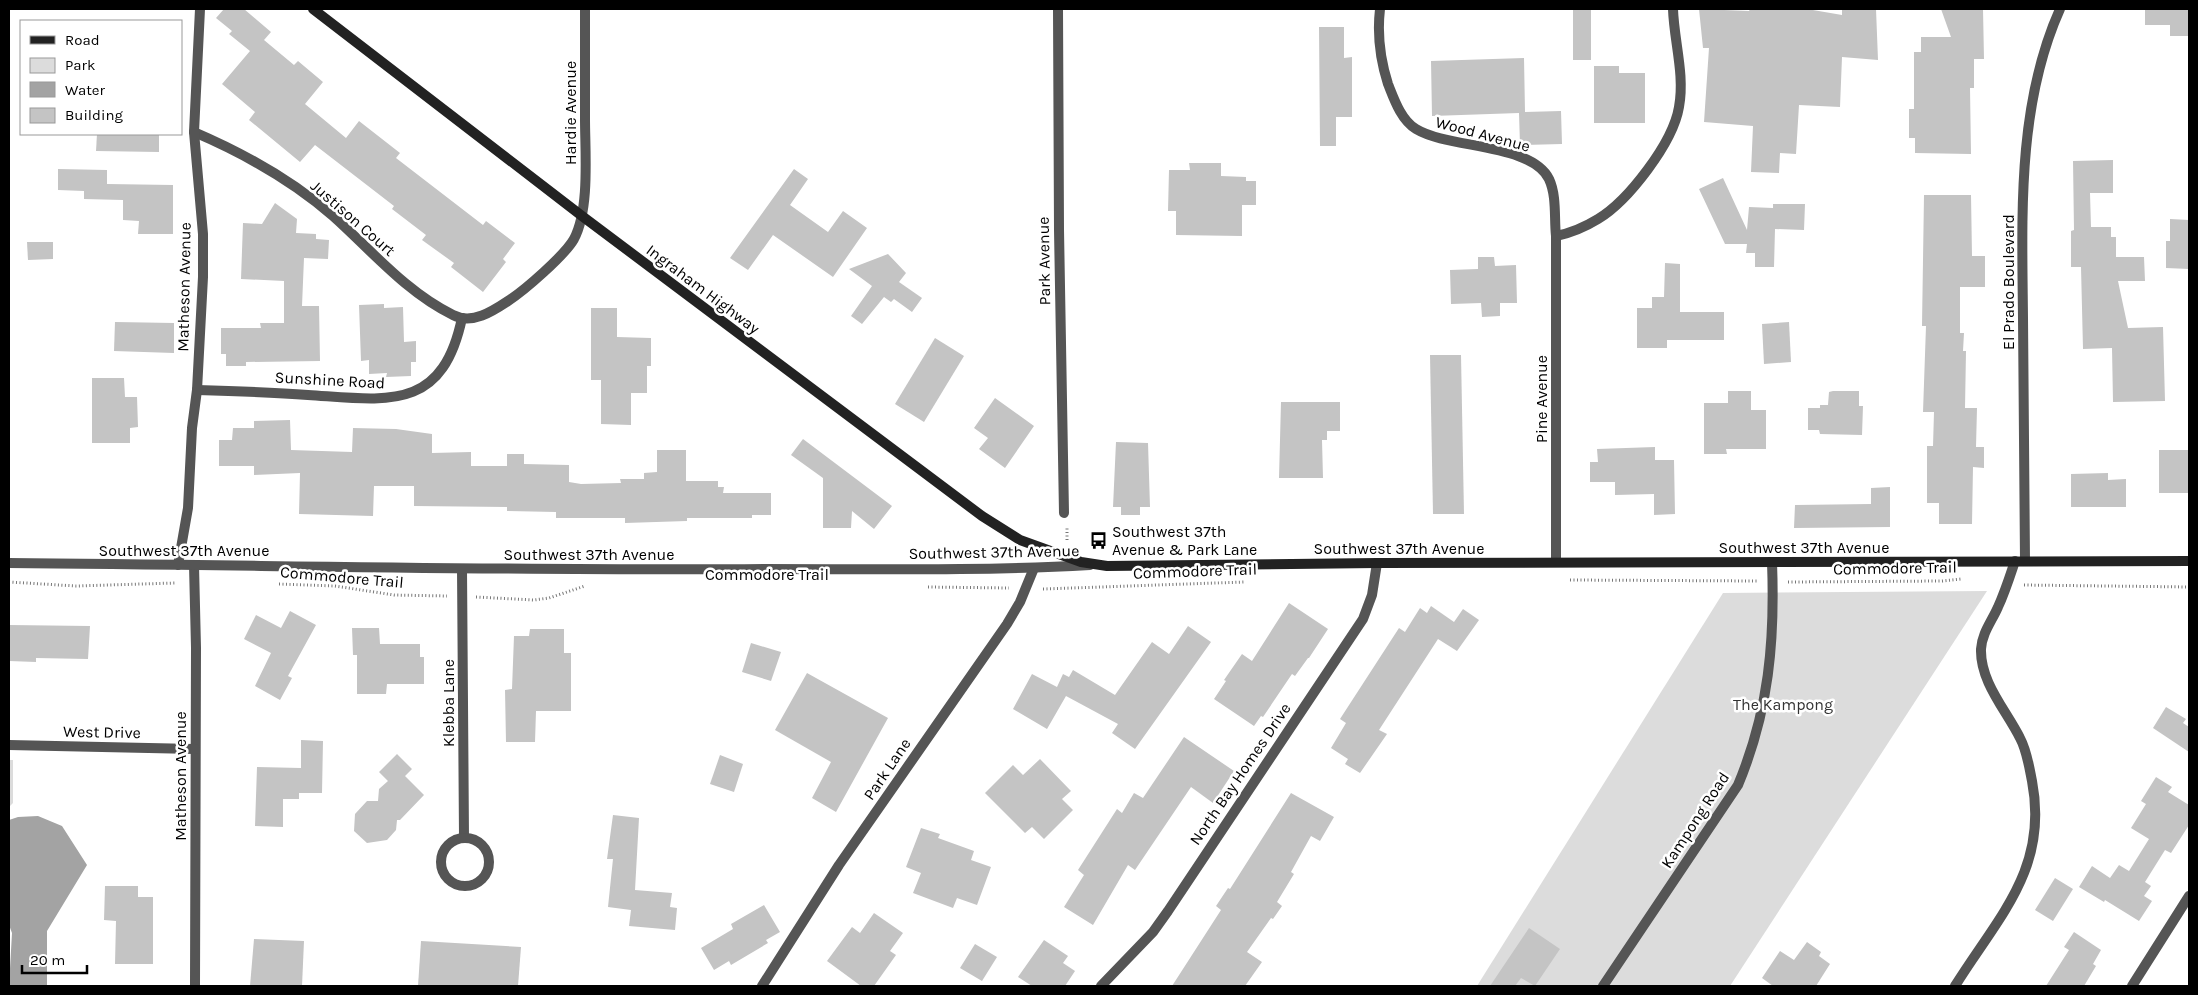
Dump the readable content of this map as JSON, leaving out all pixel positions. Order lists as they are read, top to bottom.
{
  "streets": {
    "main road": ["Ingraham Highway", "Southwest 37th Avenue"],
    "street": [
      "Hardie Avenue",
      "Wood Avenue",
      "Justison Court",
      "Park Avenue",
      "El Prado Boulevard",
      "Matheson Avenue",
      "Sunshine Road",
      "Pine Avenue",
      "Klebba Lane",
      "West Drive",
      "Park Lane",
      "North Bay Homes Drive",
      "Kampong Road"
    ],
    "path": ["Commodore Trail"]
  },
  "crossings": [
    ["Hardie Avenue", "Ingraham Highway"],
    ["Wood Avenue", "Pine Avenue"],
    ["Justison Court", "Matheson Avenue"],
    ["Justison Court", "Sunshine Road"],
    ["El Prado Boulevard", "Southwest 37th Avenue"],
    ["Matheson Avenue", "Sunshine Road"],
    ["Matheson Avenue", "Southwest 37th Avenue"],
    ["Matheson Avenue", "West Drive"],
    ["Ingraham Highway", "Southwest 37th Avenue"],
    ["Pine Avenue", "Southwest 37th Avenue"],
    ["Southwest 37th Avenue", "Klebba Lane"],
    ["Southwest 37th Avenue", "Park Lane"],
    ["Southwest 37th Avenue", "North Bay Homes Drive"],
    ["Southwest 37th Avenue", "Kampong Road"]
  ],
  "parks": ["The Kampong"],
  "places": {
    "bus stop": ["Southwest 37th Avenue & Park Lane"]
  },
  "legend": [
    "Road",
    "Park",
    "Water",
    "Building"
  ],
  "scale_bar": "20 m"
}
